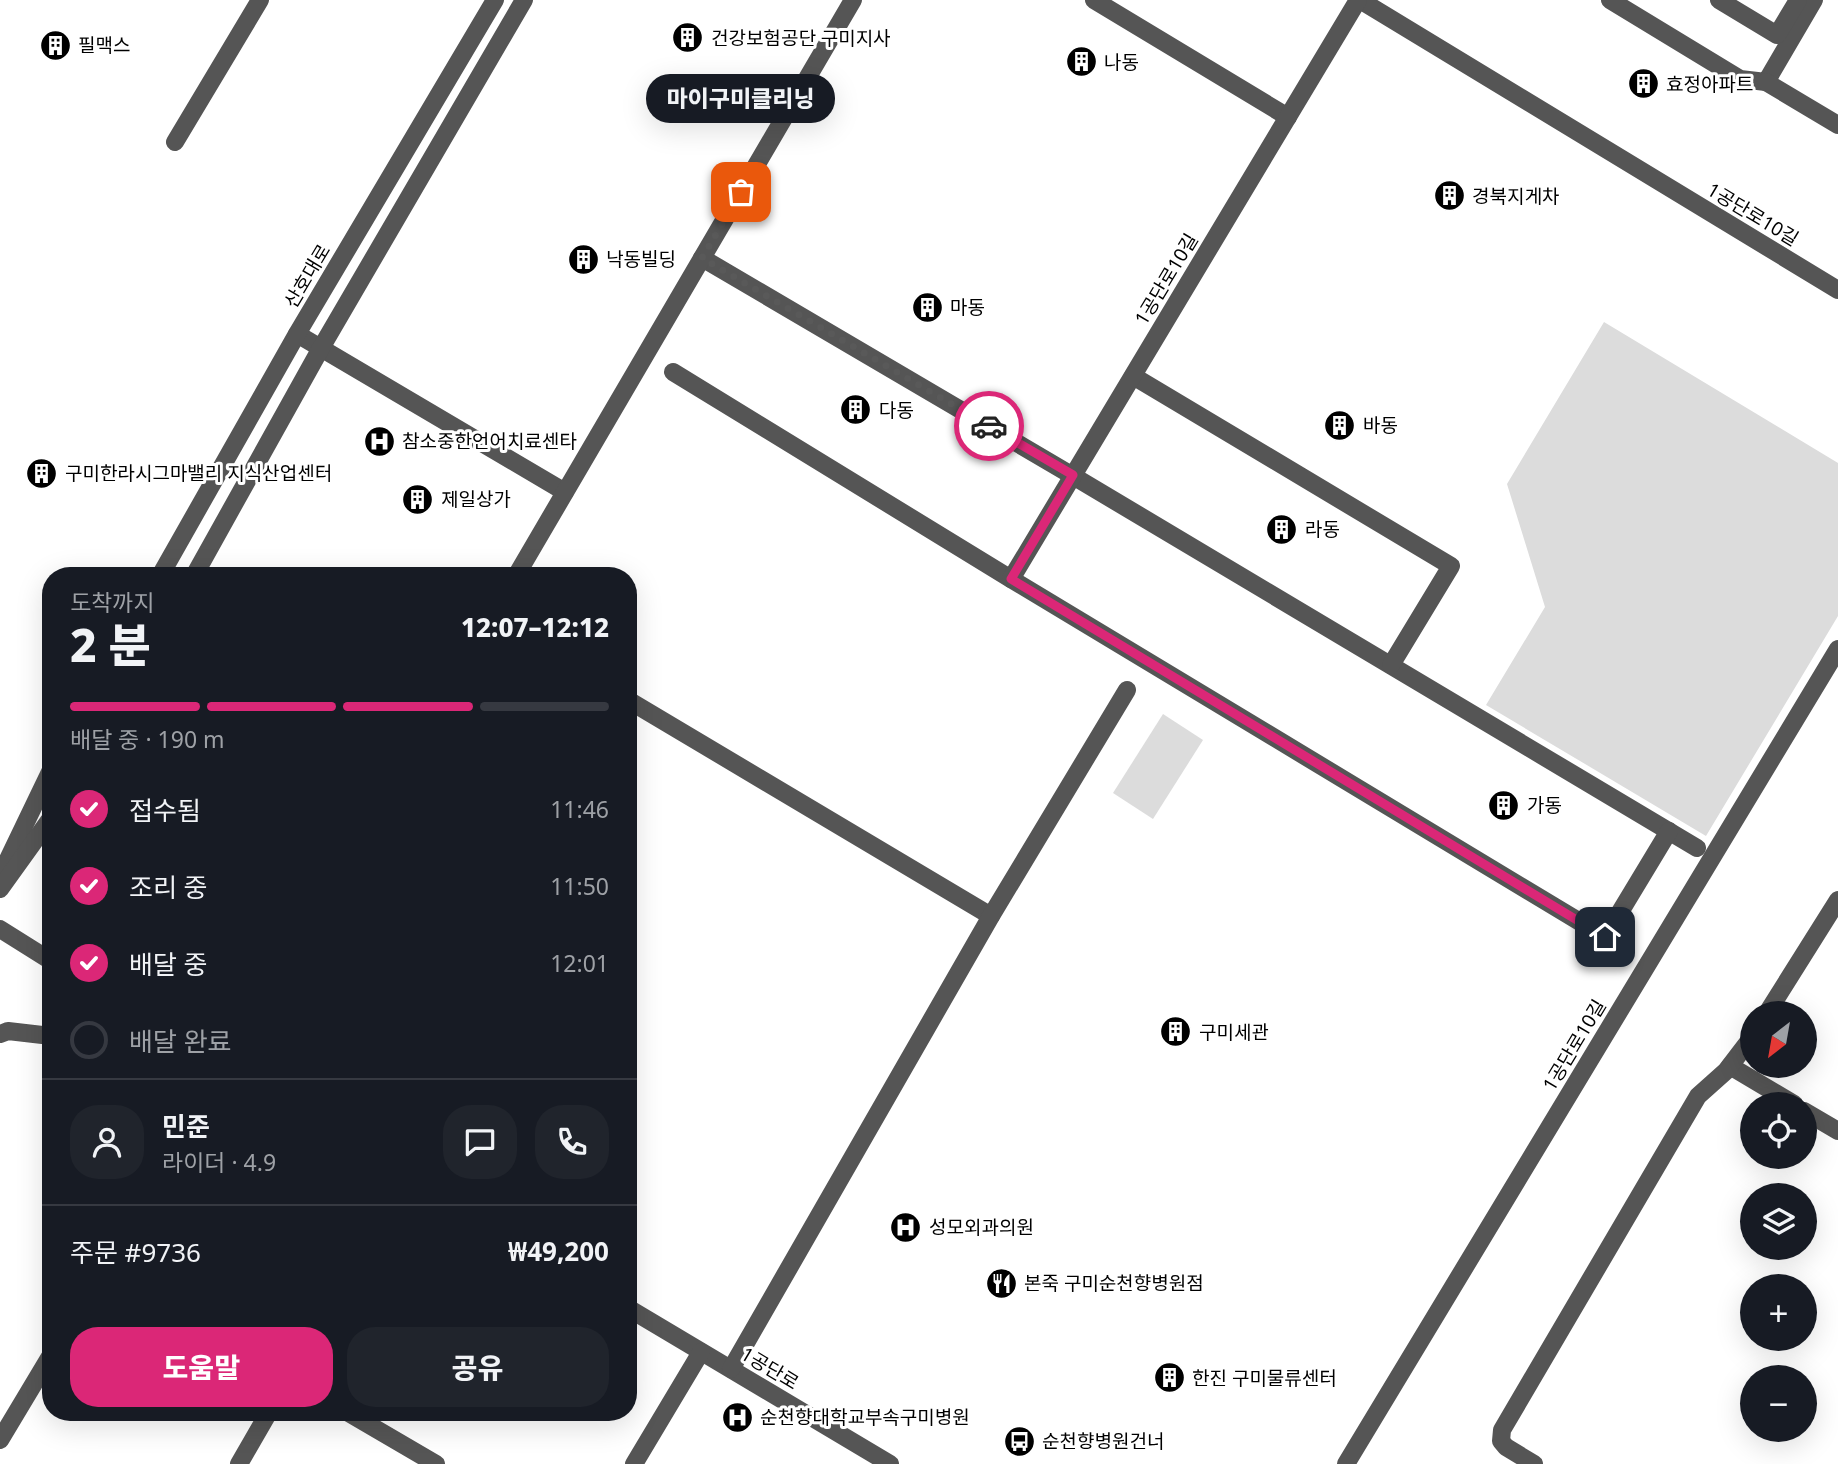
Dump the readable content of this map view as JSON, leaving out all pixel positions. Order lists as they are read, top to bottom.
{
  "streets": {
    "street": ["1공단로10길", "산호대로", "1공단로"]
  },
  "places": {
    "building": [
      "건강보험공단 구미지사",
      "필맥스",
      "나동",
      "효정아파트",
      "경북지게차",
      "낙동빌딩",
      "마동",
      "다동",
      "바동",
      "구미한라시그마밸리 지식산업센터",
      "제일상가",
      "라동",
      "가동",
      "구미세관",
      "한진 구미물류센터"
    ],
    "other": ["마이구미클리닝"],
    "hospital": ["참소중한언어치료센타", "성모외과의원", "순천향대학교부속구미병원"],
    "restaurant": ["본죽 구미순천향병원점"],
    "bus stop": ["순천향병원건너"]
  },
  "north": "bottom left",
  "page": {
    "bubble": "마이구미클리닝",
    "heading": ["2 분", "도착까지", "12:07–12:12"],
    "panel": [
      "민준",
      "라이더 · 4.9",
      "주문 #9736",
      "₩49,200"
    ],
    "bar": "배달 중 · 190 m",
    "list": [
      ["접수됨", "11:46"],
      ["조리 중", "11:50"],
      ["배달 중", "12:01"],
      "배달 완료"
    ],
    "map_buttons": ["+", "−"],
    "buttons": ["도움말", "공유"]
  }
}
